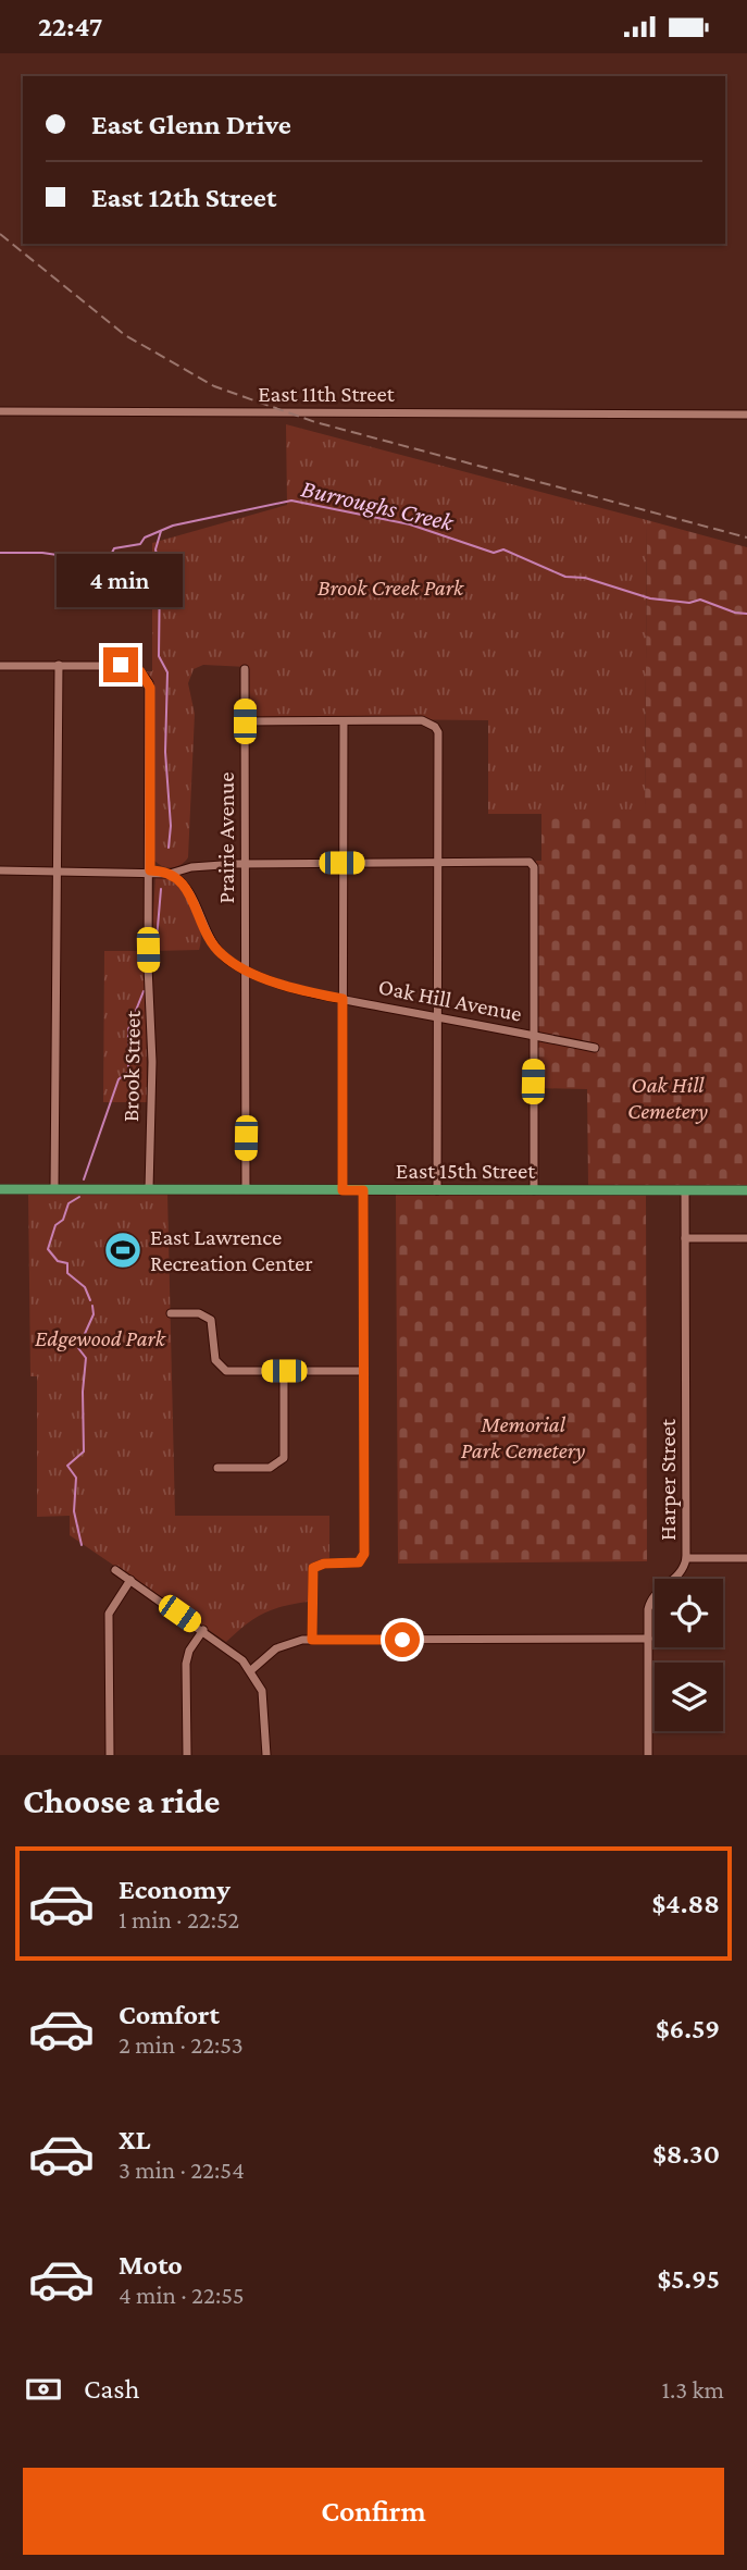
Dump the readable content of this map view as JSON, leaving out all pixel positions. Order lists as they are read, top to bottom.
{
  "streets": {
    "main road": ["East 15th Street"],
    "street": [
      "East 11th Street",
      "Prairie Avenue",
      "Oak Hill Avenue",
      "Brook Street",
      "Harper Street"
    ]
  },
  "crossings": [
    ["Prairie Avenue", "Oak Hill Avenue"],
    ["Prairie Avenue", "East 15th Street"],
    ["Brook Street", "East 15th Street"],
    ["East 15th Street", "Harper Street"]
  ],
  "water": ["Burroughs Creek"],
  "parks": [
    "Brook Creek Park",
    "Oak Hill Cemetery",
    "Edgewood Park",
    "Memorial Park Cemetery"
  ],
  "places": {
    "sports": ["East Lawrence Recreation Center"]
  },
  "page": {
    "status": "22:47",
    "banner": ["East Glenn Drive", "East 12th Street"],
    "bubble": "4 min",
    "heading": "Choose a ride",
    "list": [
      {
        "name": "Economy",
        "note": "1 min · 22:52",
        "value": "$4.88"
      },
      {
        "name": "Comfort",
        "note": "2 min · 22:53",
        "value": "$6.59"
      },
      {
        "name": "XL",
        "note": "3 min · 22:54",
        "value": "$8.30"
      },
      {
        "name": "Moto",
        "note": "4 min · 22:55",
        "value": "$5.95"
      }
    ],
    "pay": ["Cash", "1.3 km"],
    "buttons": "Confirm"
  }
}
